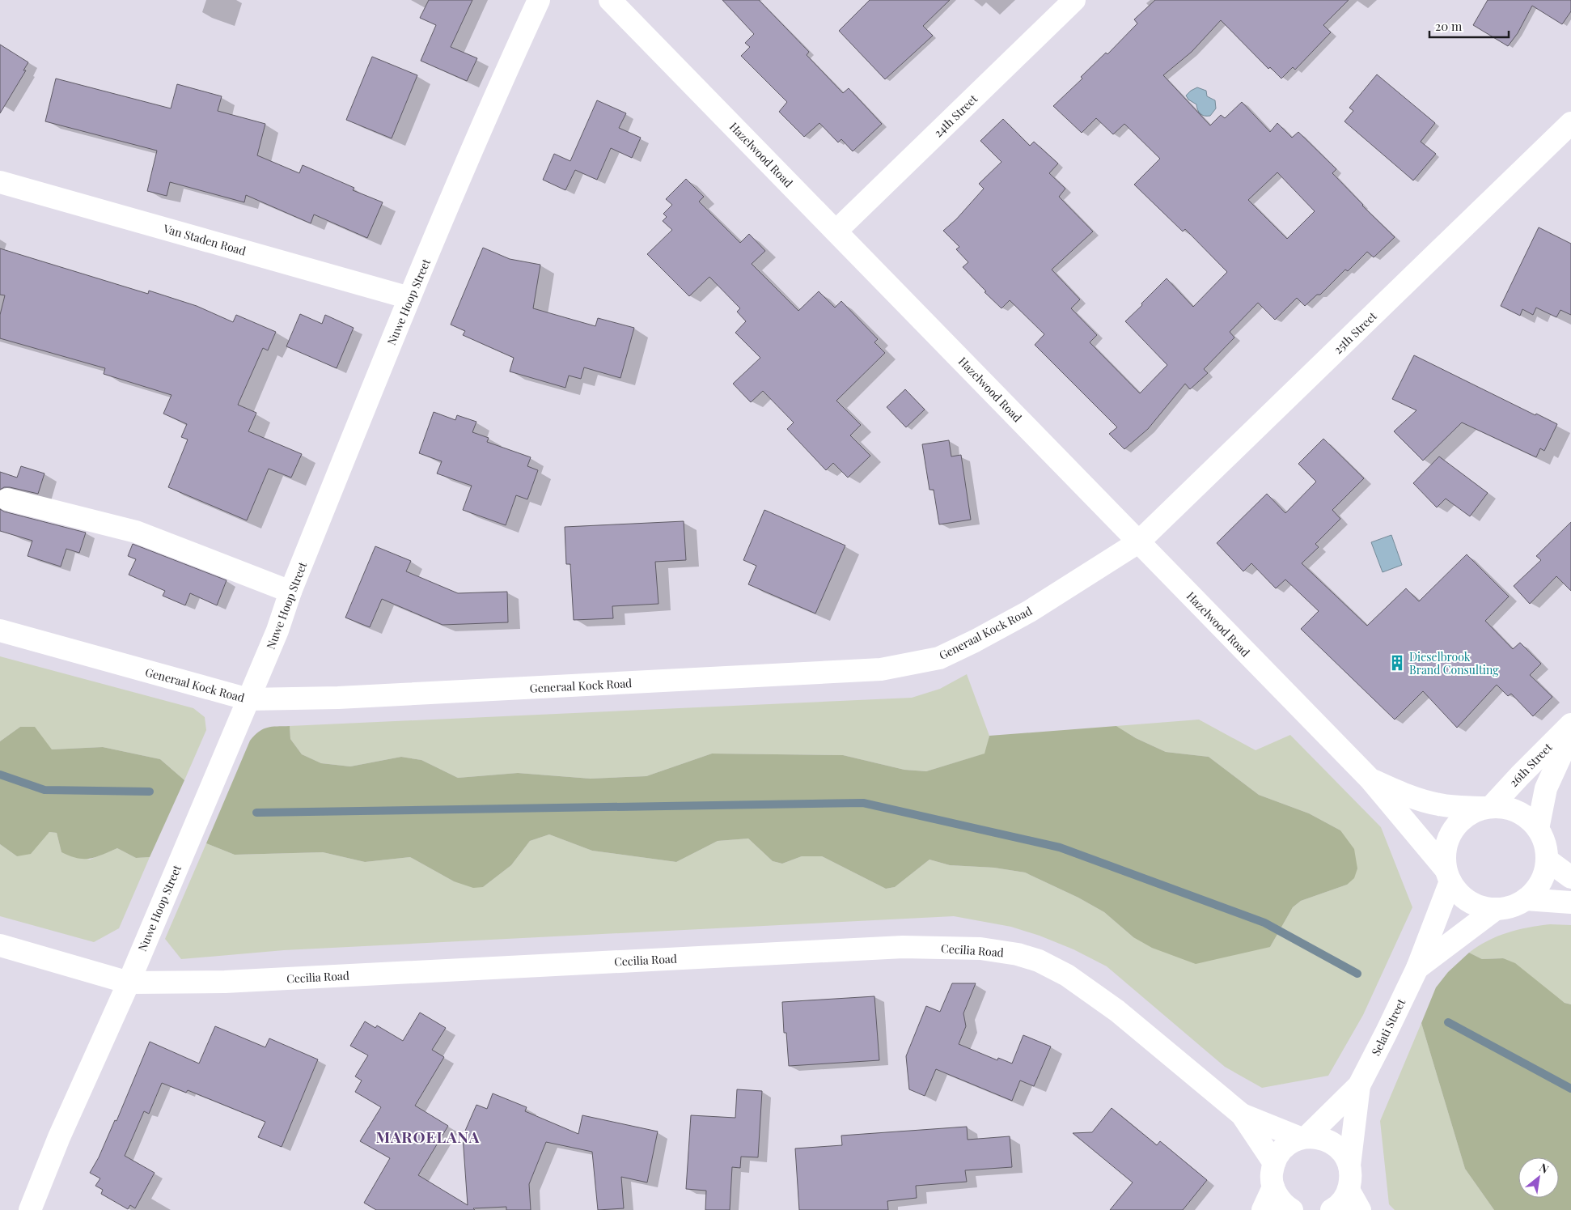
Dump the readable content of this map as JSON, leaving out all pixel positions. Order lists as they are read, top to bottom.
{
  "streets": {
    "street": [
      "24th Street",
      "Hazelwood Road",
      "Van Staden Road",
      "Nuwe Hoop Street",
      "25th Street",
      "Generaal Kock Road",
      "26th Street",
      "Cecilia Road",
      "Selati Street"
    ]
  },
  "crossings": [
    ["24th Street", "Hazelwood Road"],
    ["Hazelwood Road", "25th Street"],
    ["Hazelwood Road", "Generaal Kock Road"],
    ["Hazelwood Road", "26th Street"],
    ["Hazelwood Road", "Selati Street"],
    ["Van Staden Road", "Nuwe Hoop Street"],
    ["Nuwe Hoop Street", "Generaal Kock Road"],
    ["Nuwe Hoop Street", "Cecilia Road"],
    ["25th Street", "Generaal Kock Road"],
    ["26th Street", "Selati Street"],
    ["Cecilia Road", "Selati Street"]
  ],
  "districts": ["MAROELANA"],
  "places": {
    "building": ["Dieselbrook Brand Consulting"]
  },
  "scale_bar": "20 m",
  "north": "top right"
}
